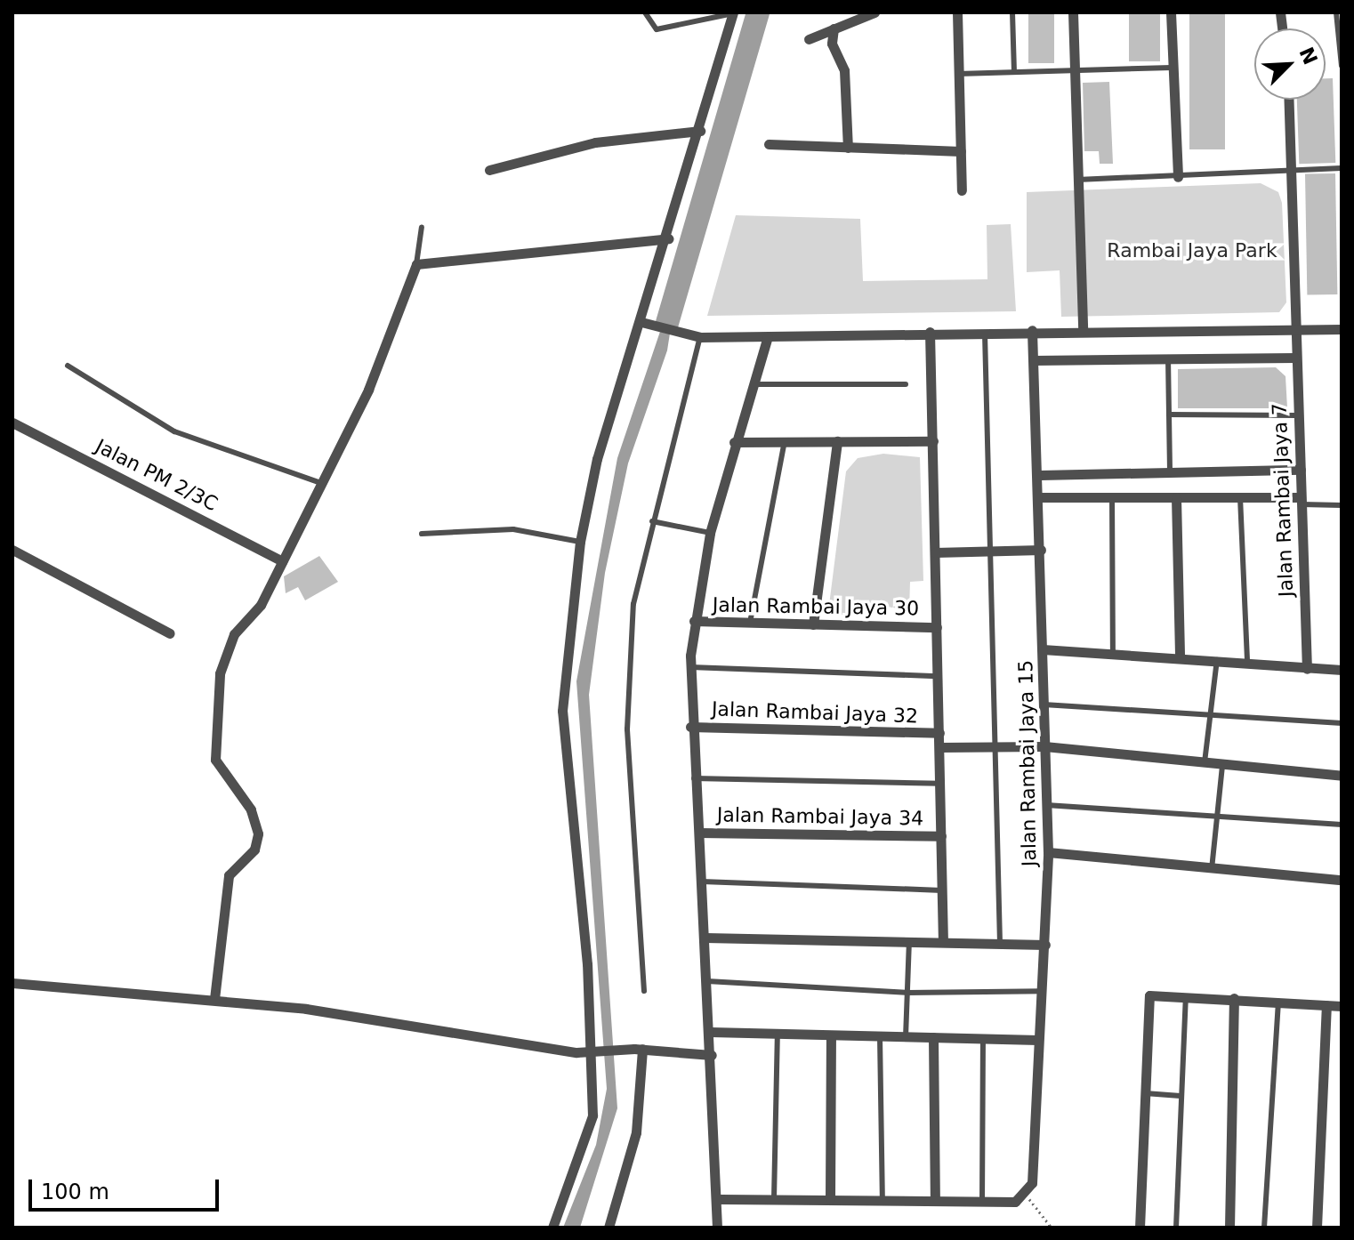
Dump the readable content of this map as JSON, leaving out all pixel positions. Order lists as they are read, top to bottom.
{
  "streets": {
    "street": [
      "Jalan PM 2/3C",
      "Jalan Rambai Jaya 7",
      "Jalan Rambai Jaya 30",
      "Jalan Rambai Jaya 32",
      "Jalan Rambai Jaya 15",
      "Jalan Rambai Jaya 34"
    ]
  },
  "parks": ["Rambai Jaya Park"],
  "scale_bar": "100 m",
  "north": "top right"
}
